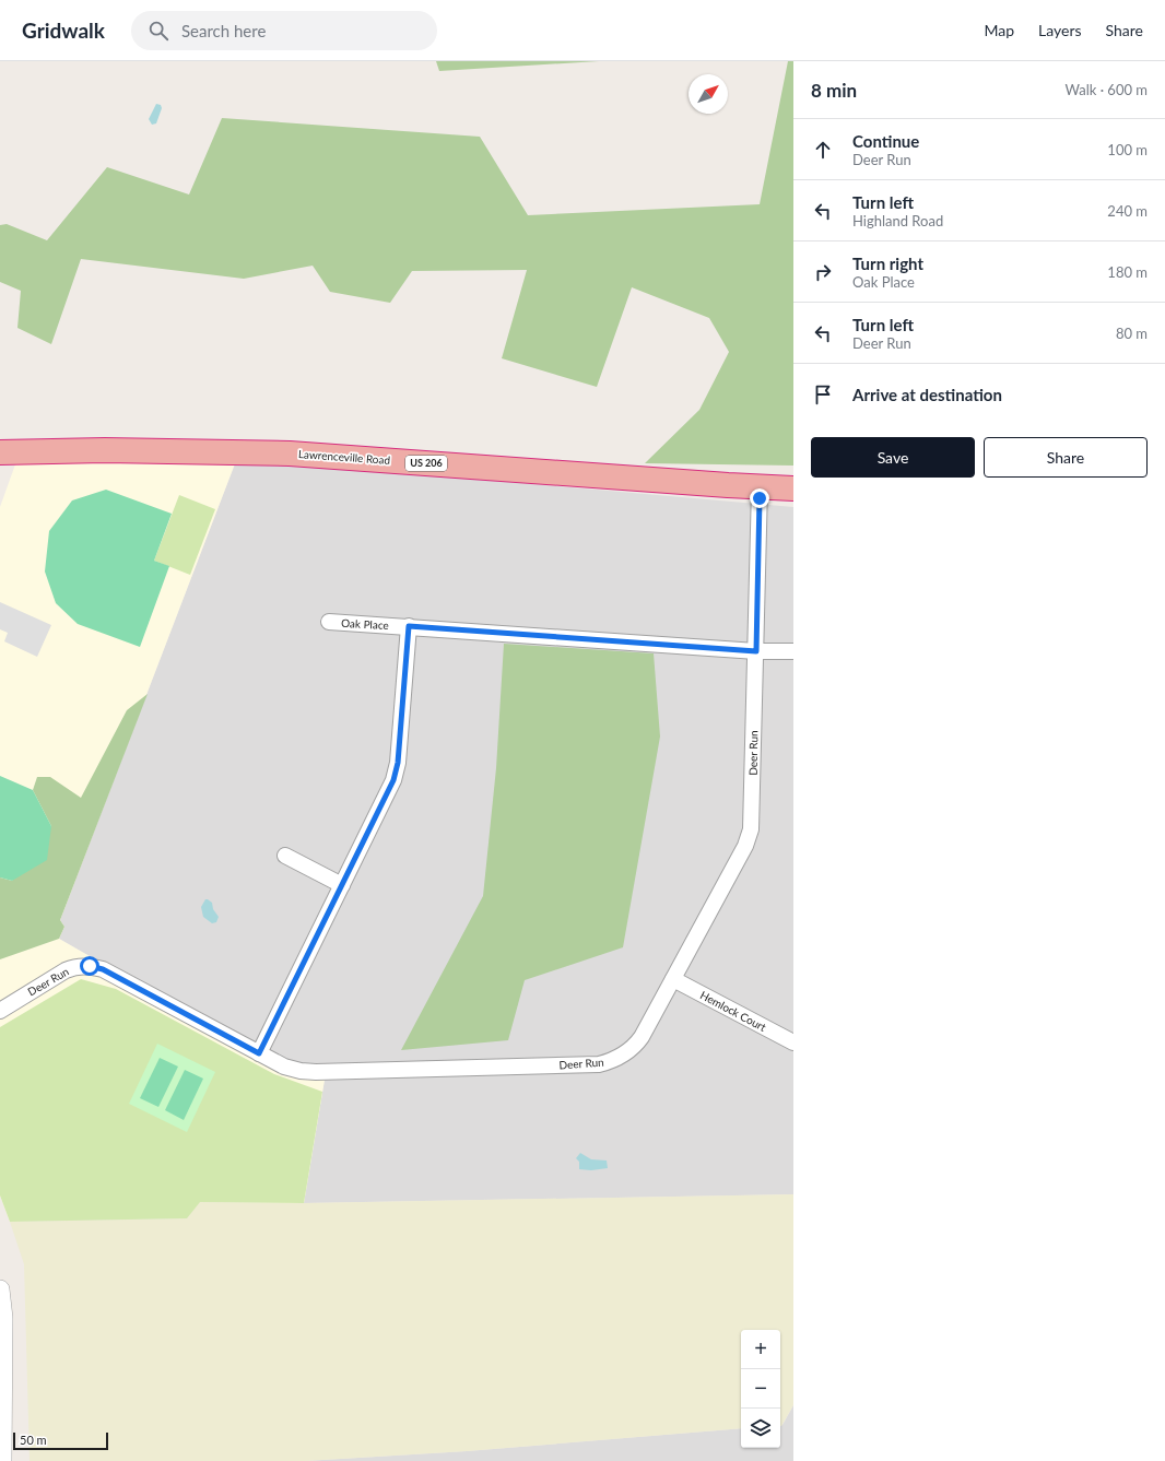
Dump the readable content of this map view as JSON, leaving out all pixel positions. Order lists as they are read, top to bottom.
{
  "streets": {
    "highway": ["Lawrenceville Road", "US 206"],
    "street": ["Oak Place", "Deer Run", "Hemlock Court"]
  },
  "crossings": [
    ["Lawrenceville Road", "Deer Run"],
    ["Oak Place", "Deer Run"],
    ["Deer Run", "Hemlock Court"]
  ],
  "scale_bar": "50 m",
  "north": "top right",
  "page": {
    "header": "Gridwalk",
    "search": "Search here",
    "nav": ["Map", "Layers", "Share"],
    "heading": ["8 min", "Walk · 600 m"],
    "list": [
      ["Continue", "Deer Run", "100 m"],
      ["Turn left", "Highland Road", "240 m"],
      ["Turn right", "Oak Place", "180 m"],
      ["Turn left", "Deer Run", "80 m"],
      "Arrive at destination"
    ],
    "buttons": ["Save", "Share"],
    "map_buttons": ["+", "−"],
    "scale": "50 m"
  }
}
